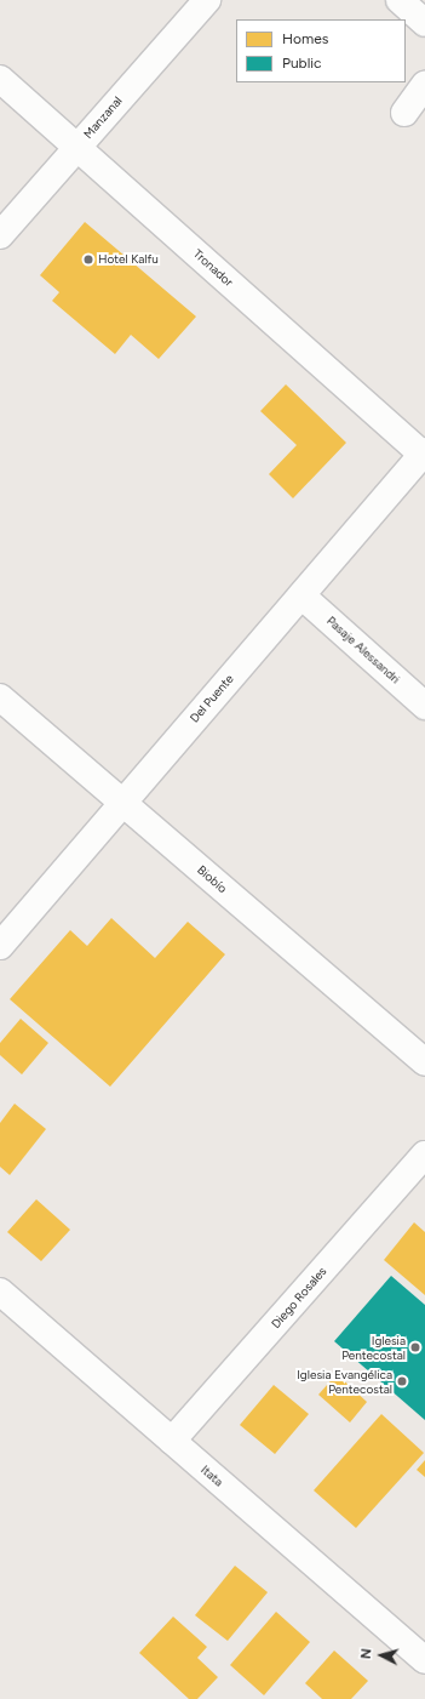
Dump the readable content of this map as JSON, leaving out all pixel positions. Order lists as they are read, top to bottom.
{
  "streets": {
    "street": [
      "Manzanal",
      "Tronador",
      "Pasaje Alessandri",
      "Del Puente",
      "Biobío",
      "Diego Rosales",
      "Itata"
    ]
  },
  "crossings": [
    ["Manzanal", "Tronador"],
    ["Tronador", "Del Puente"],
    ["Pasaje Alessandri", "Del Puente"],
    ["Del Puente", "Biobío"],
    ["Diego Rosales", "Itata"]
  ],
  "places": ["Hotel Kalfu", "Iglesia Pentecostal", "Iglesia Evangélica Pentecostal"],
  "legend": ["Homes", "Public"],
  "north": "left"
}
